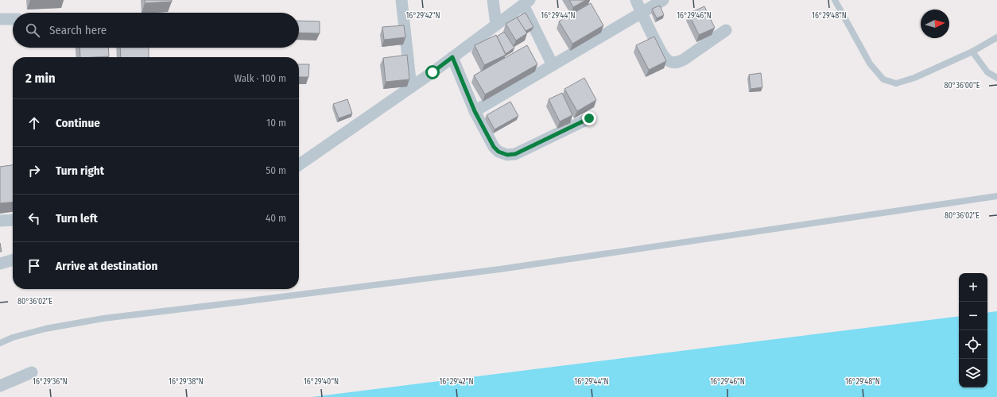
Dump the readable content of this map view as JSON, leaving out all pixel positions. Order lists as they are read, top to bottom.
{
  "north": "right",
  "page": {
    "search": "Search here",
    "heading": ["2 min", "Walk · 100 m"],
    "list": [
      ["Continue", "10 m"],
      ["Turn right", "50 m"],
      ["Turn left", "40 m"],
      "Arrive at destination"
    ],
    "map_buttons": ["+", "−"]
  },
  "coordinates": [
    "16°29'42\"N",
    "16°29'44\"N",
    "16°29'46\"N",
    "16°29'48\"N",
    "80°36'00\"E",
    "80°36'02\"E",
    "16°29'36\"N",
    "16°29'38\"N",
    "16°29'40\"N"
  ]
}
